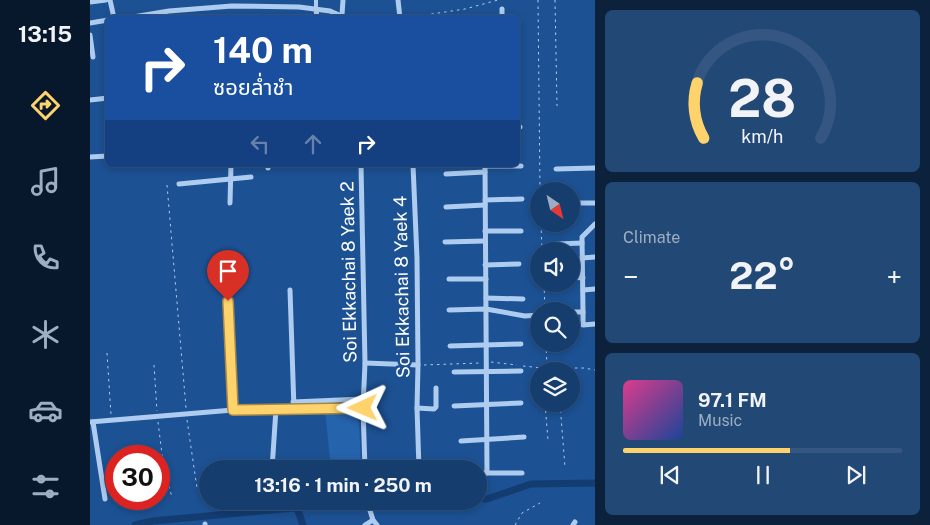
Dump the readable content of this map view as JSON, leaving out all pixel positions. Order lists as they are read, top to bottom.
{
  "streets": {
    "street": ["Soi Ekkachai 8 Yaek 2", "Soi Ekkachai 8 Yaek 4"]
  },
  "north": "bottom right",
  "page": {
    "tabs": "13:15",
    "turn": ["140 m", "ซอยล่ำชำ"],
    "tile": "Climate",
    "heat": ["−", "22°", "+"],
    "song": ["97.1 FM", "Music"],
    "limit": "30",
    "trip": "13:16 · 1 min · 250 m",
    "gauge": ["28", "km/h"]
  }
}
